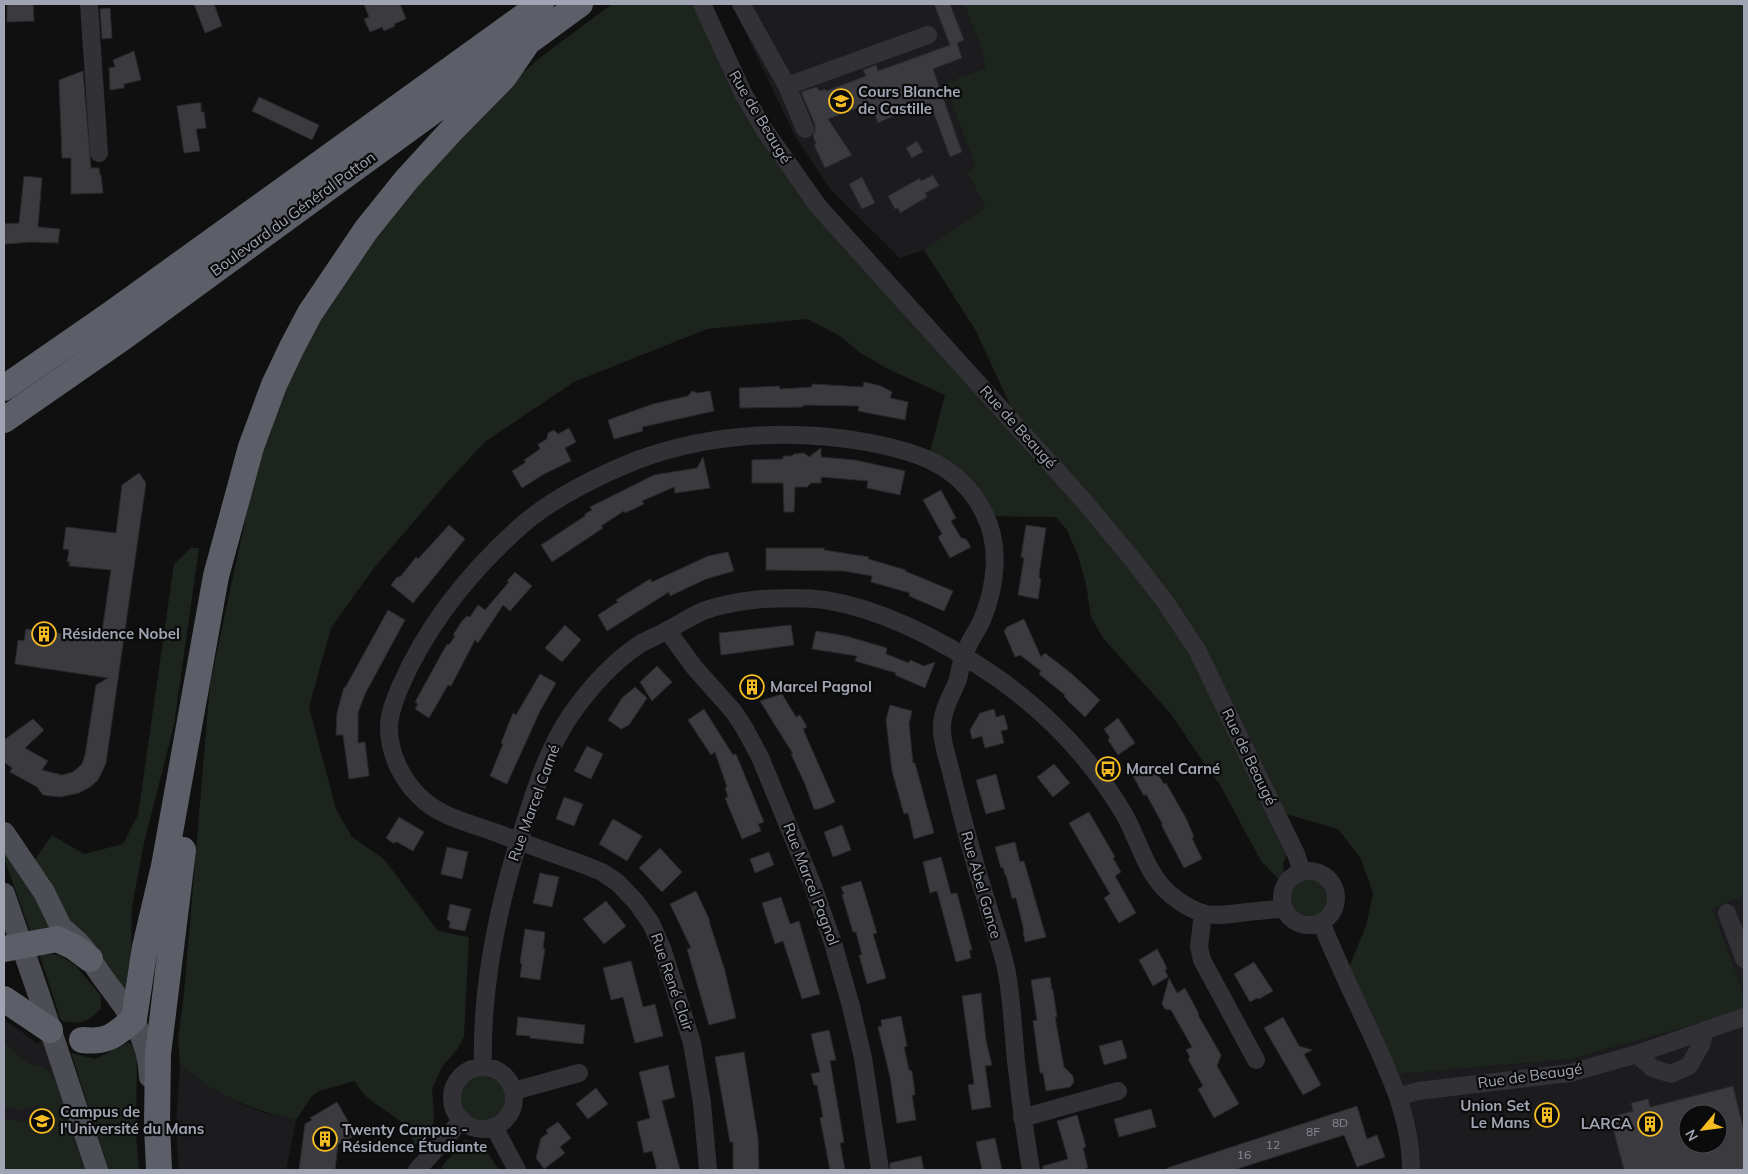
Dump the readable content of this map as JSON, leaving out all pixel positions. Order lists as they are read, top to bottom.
{
  "streets": {
    "highway": ["Boulevard du Général Patton"],
    "street": [
      "Rue de Beaugé",
      "Rue Marcel Carné",
      "Rue Marcel Pagnol",
      "Rue Abel Gance",
      "Rue René Clair"
    ]
  },
  "crossings": [
    ["Rue de Beaugé", "Rue Marcel Carné"],
    ["Rue Marcel Carné", "Rue Marcel Pagnol"],
    ["Rue Marcel Carné", "Rue Abel Gance"],
    ["Rue Marcel Carné", "Rue René Clair"],
    ["Rue Abel Gance", "Rue René Clair"]
  ],
  "places": {
    "school or university": ["Cours Blanche de Castille", "Campus de l'Université du Mans"],
    "building": [
      "Résidence Nobel",
      "Marcel Pagnol",
      "Union Set Le Mans",
      "LARCA",
      "Twenty Campus - Résidence Étudiante"
    ],
    "bus stop": ["Marcel Carné"]
  },
  "house_numbers": [
    "8D",
    "8F",
    "12",
    "16"
  ],
  "north": "bottom left"
}
